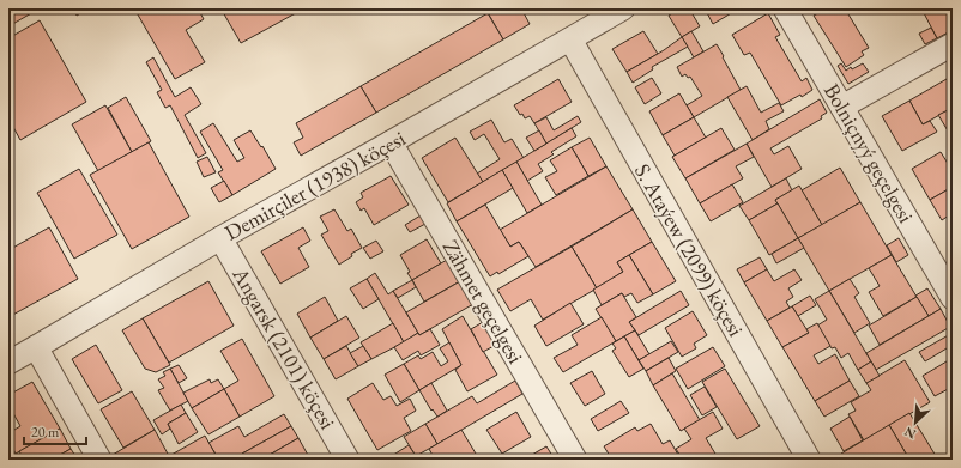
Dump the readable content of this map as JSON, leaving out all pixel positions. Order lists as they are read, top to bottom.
{
  "streets": {
    "street": [
      "Bolniçnyý geçelgesi",
      "Demirçiler (1938) köçesi",
      "S. Ataýew (2099) köçesi",
      "Zähmet geçelgesi",
      "Angarsk (2101) köçesi"
    ]
  },
  "crossings": [
    ["Demirçiler (1938) köçesi", "S. Ataýew (2099) köçesi"],
    ["Demirçiler (1938) köçesi", "Zähmet geçelgesi"],
    ["Demirçiler (1938) köçesi", "Angarsk (2101) köçesi"]
  ],
  "scale_bar": "20 m",
  "north": "bottom left"
}
